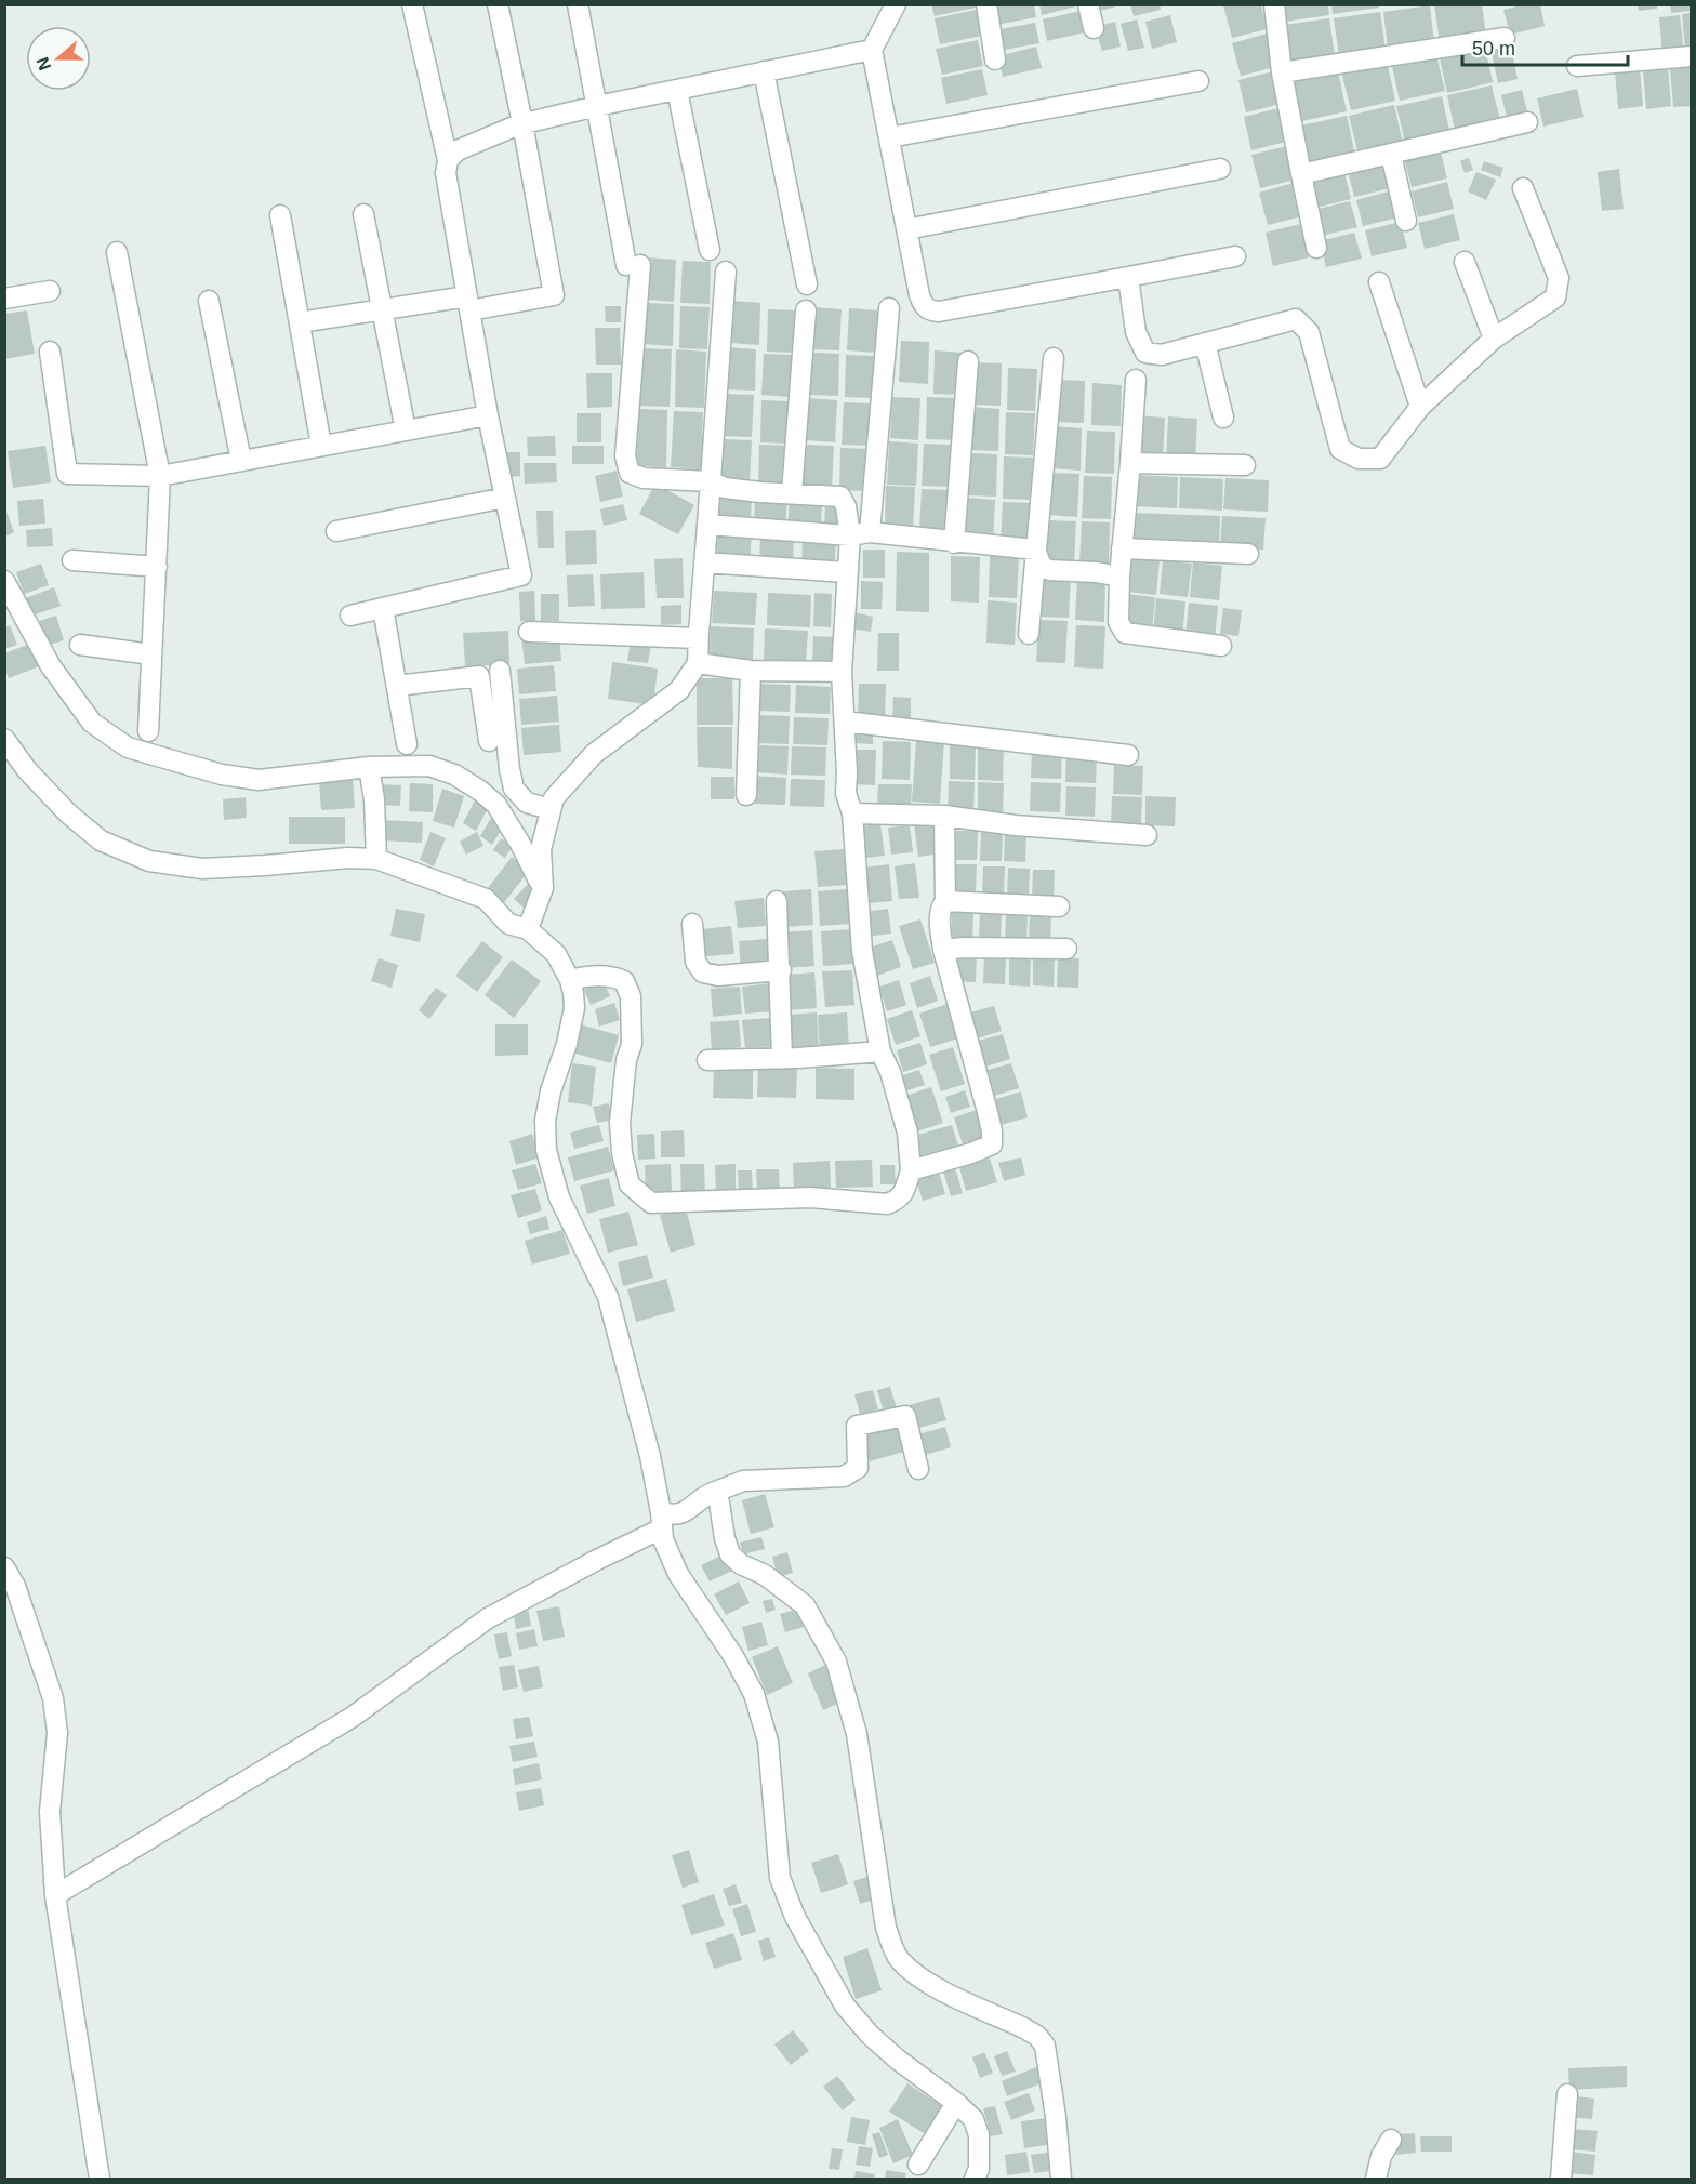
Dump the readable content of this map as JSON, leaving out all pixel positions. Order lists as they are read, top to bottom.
{
  "scale_bar": "50 m",
  "north": "left"
}
